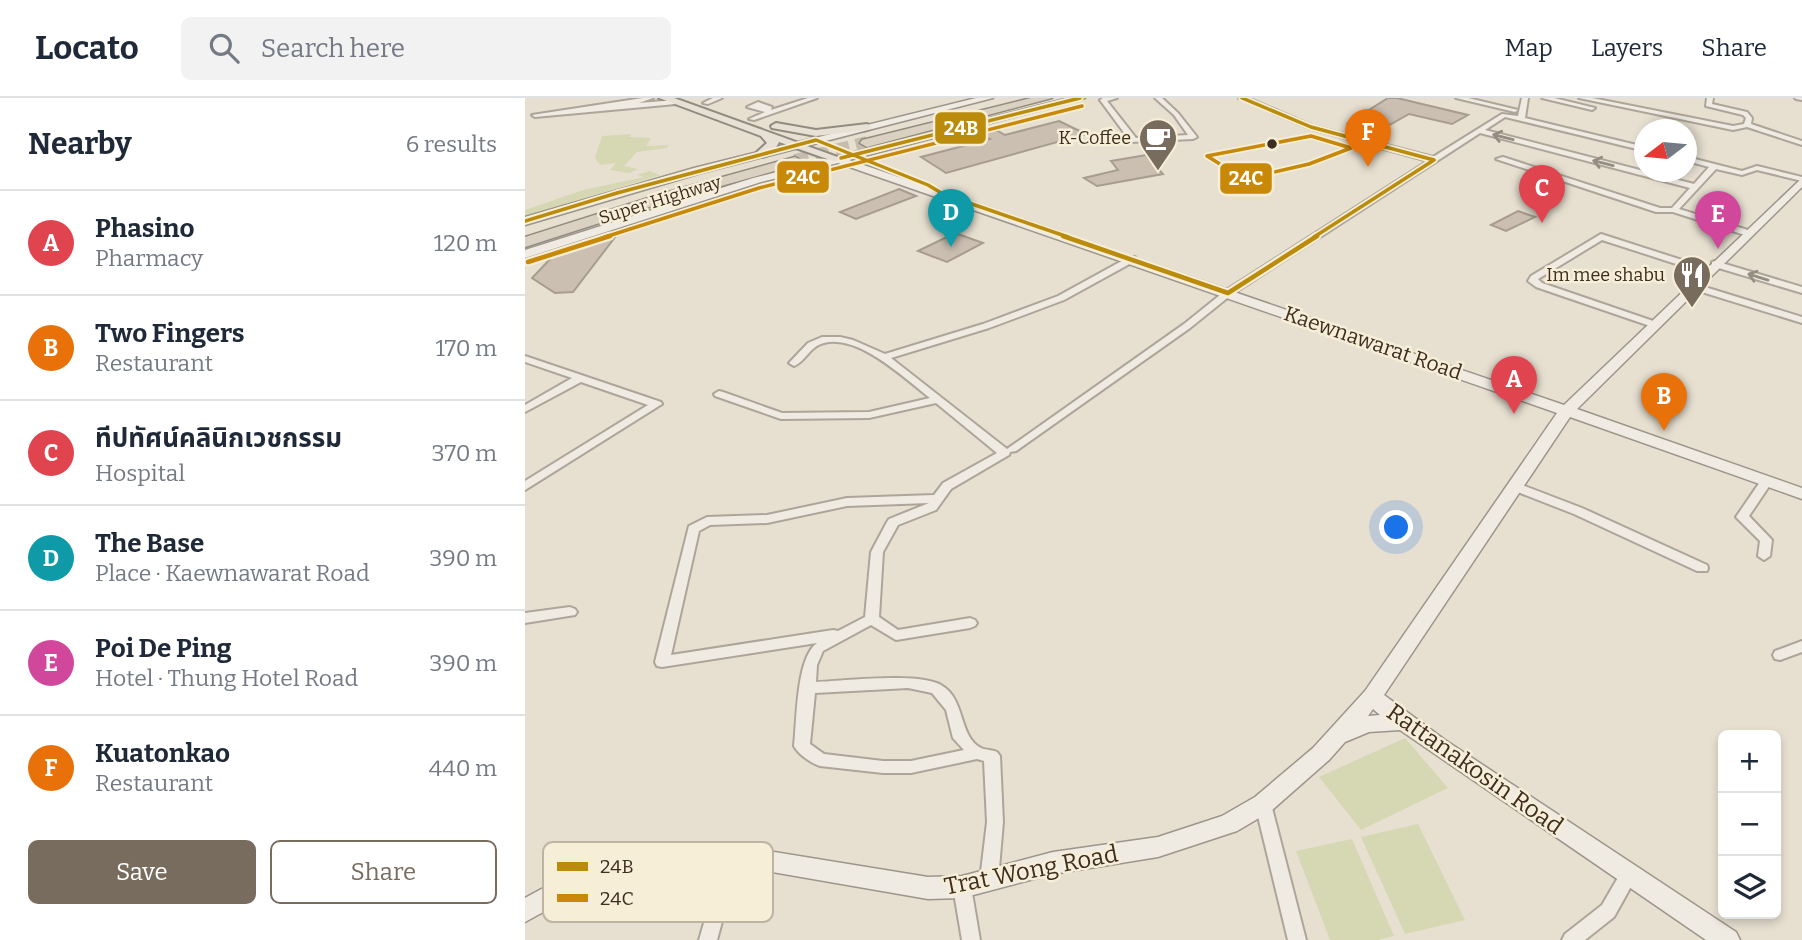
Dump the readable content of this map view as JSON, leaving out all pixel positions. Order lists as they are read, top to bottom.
{
  "streets": {
    "highway": ["Super Highway"],
    "main road": ["Kaewnawarat Road"],
    "street": ["Rattanakosin Road", "Trat Wong Road"]
  },
  "crossings": [
    ["Kaewnawarat Road", "Rattanakosin Road"],
    ["Rattanakosin Road", "Trat Wong Road"]
  ],
  "places": {
    "cafe": ["K-Coffee"],
    "restaurant": ["Im mee shabu"]
  },
  "lines": ["transit line 24B", "transit line 24C"],
  "legend": ["24B", "24C"],
  "north": "left",
  "page": {
    "header": "Locato",
    "search": "Search here",
    "nav": ["Map", "Layers", "Share"],
    "heading": ["Nearby", "6 results"],
    "pins": [
      "F",
      "C",
      "D",
      "E",
      "A",
      "B"
    ],
    "list": [
      {
        "mark": "A",
        "name": "Phasino",
        "note": "Pharmacy",
        "value": "120 m"
      },
      {
        "mark": "B",
        "name": "Two Fingers",
        "note": "Restaurant",
        "value": "170 m"
      },
      {
        "mark": "C",
        "name": "ทีปทัศน์คลินิกเวชกรรม",
        "note": "Hospital",
        "value": "370 m"
      },
      {
        "mark": "D",
        "name": "The Base",
        "note": "Place · Kaewnawarat Road",
        "value": "390 m"
      },
      {
        "mark": "E",
        "name": "Poi De Ping",
        "note": "Hotel · Thung Hotel Road",
        "value": "390 m"
      },
      {
        "mark": "F",
        "name": "Kuatonkao",
        "note": "Restaurant",
        "value": "440 m"
      }
    ],
    "map_buttons": ["+", "−"],
    "buttons": ["Save", "Share"]
  }
}
